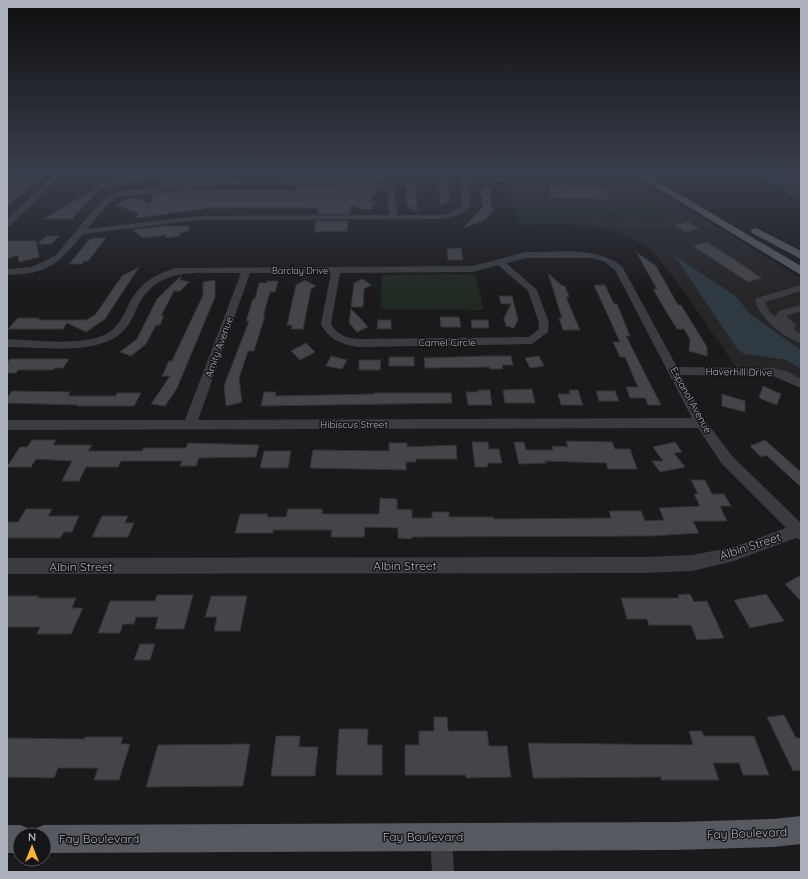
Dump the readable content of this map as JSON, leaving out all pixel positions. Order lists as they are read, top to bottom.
{
  "streets": {
    "main road": ["Fay Boulevard"],
    "street": [
      "Barclay Drive",
      "Camel Circle",
      "Amity Avenue",
      "Haverhill Drive",
      "Espanol Avenue",
      "Hibiscus Street",
      "Albin Street"
    ]
  },
  "crossings": [
    ["Barclay Drive", "Camel Circle"],
    ["Barclay Drive", "Amity Avenue"],
    ["Barclay Drive", "Espanol Avenue"],
    ["Amity Avenue", "Hibiscus Street"],
    ["Haverhill Drive", "Espanol Avenue"],
    ["Espanol Avenue", "Hibiscus Street"],
    ["Espanol Avenue", "Albin Street"]
  ],
  "north": "top"
}
